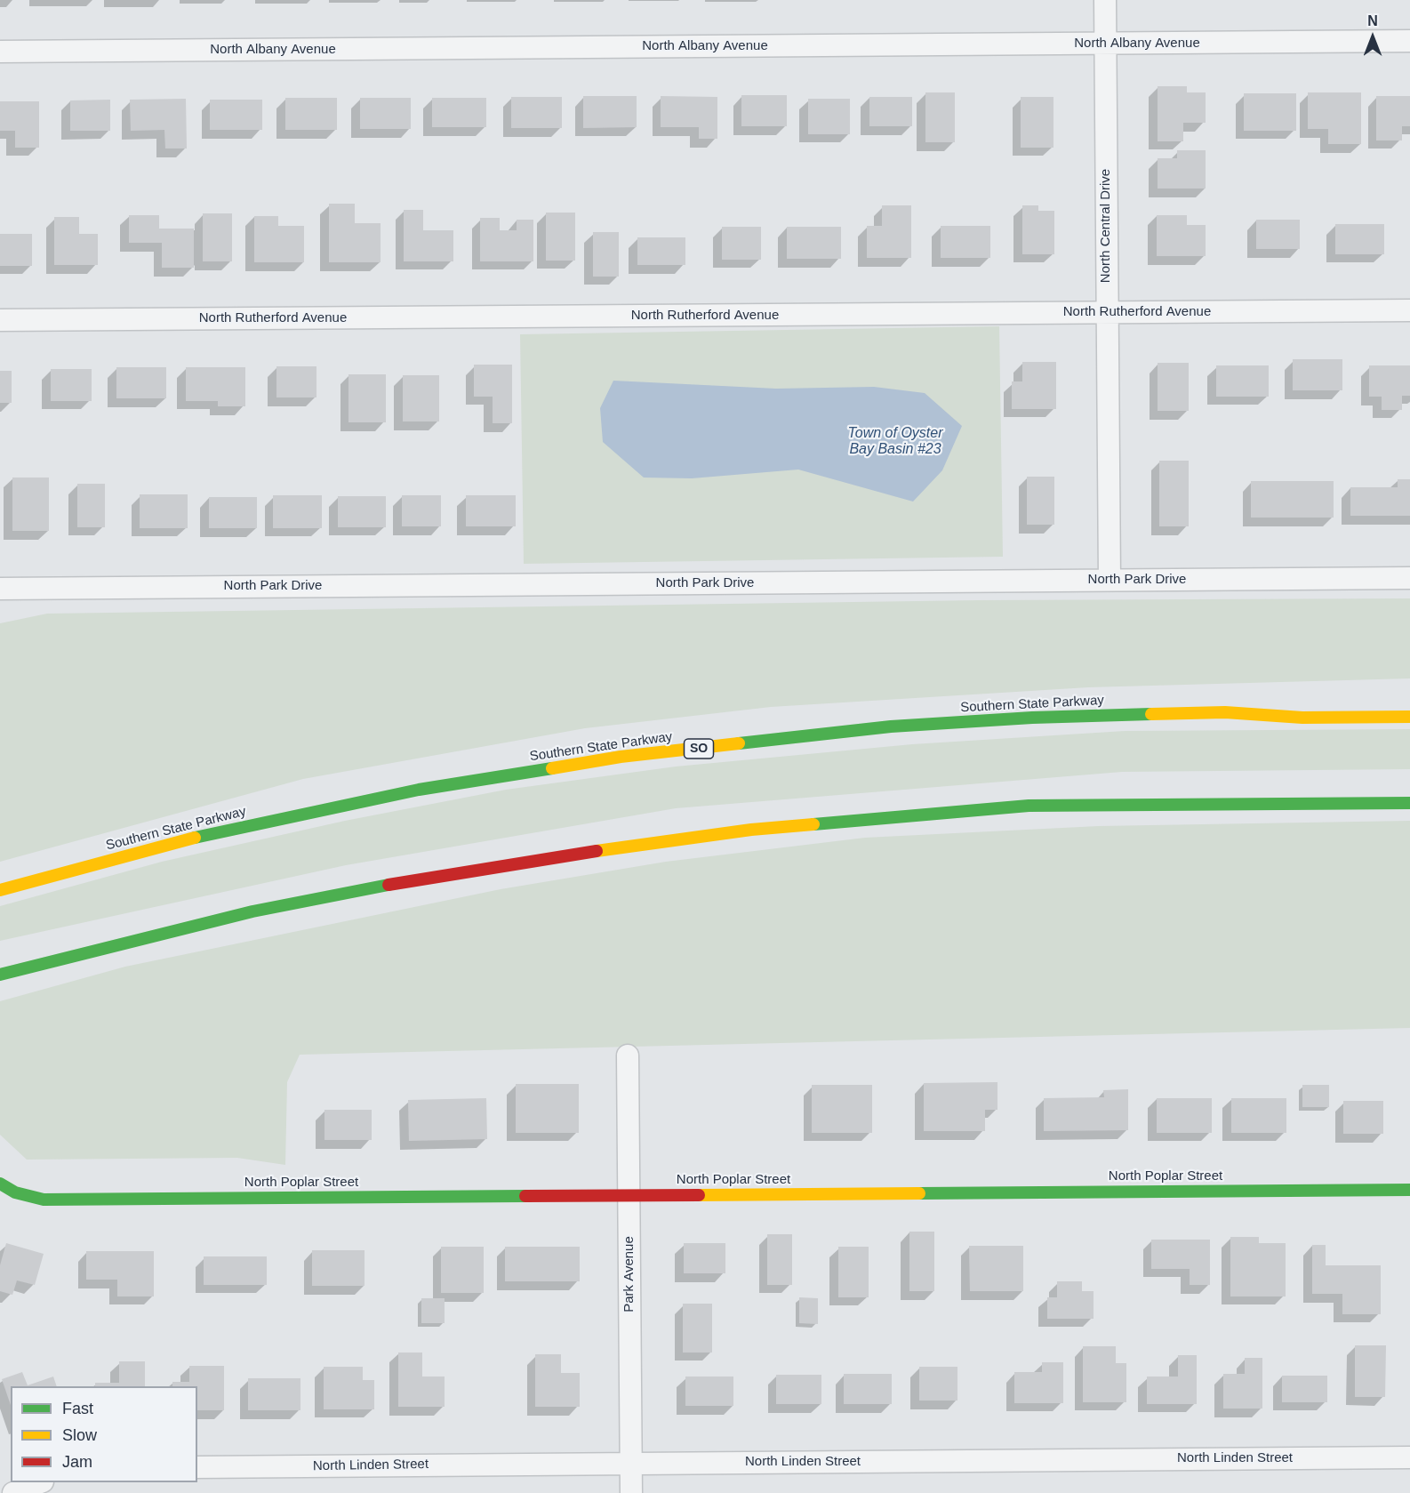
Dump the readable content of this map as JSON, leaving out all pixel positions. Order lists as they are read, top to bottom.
{
  "streets": {
    "main road": ["Southern State Parkway", "SO", "North Poplar Street"],
    "street": [
      "North Albany Avenue",
      "North Central Drive",
      "North Rutherford Avenue",
      "North Park Drive",
      "Park Avenue",
      "North Linden Street"
    ]
  },
  "crossings": [
    ["North Albany Avenue", "North Central Drive"],
    ["North Central Drive", "North Rutherford Avenue"],
    ["North Central Drive", "North Park Drive"],
    ["North Poplar Street", "Park Avenue"],
    ["Park Avenue", "North Linden Street"]
  ],
  "water": ["Town of Oyster Bay Basin #23"],
  "legend": ["Fast", "Slow", "Jam"],
  "north": "top"
}
